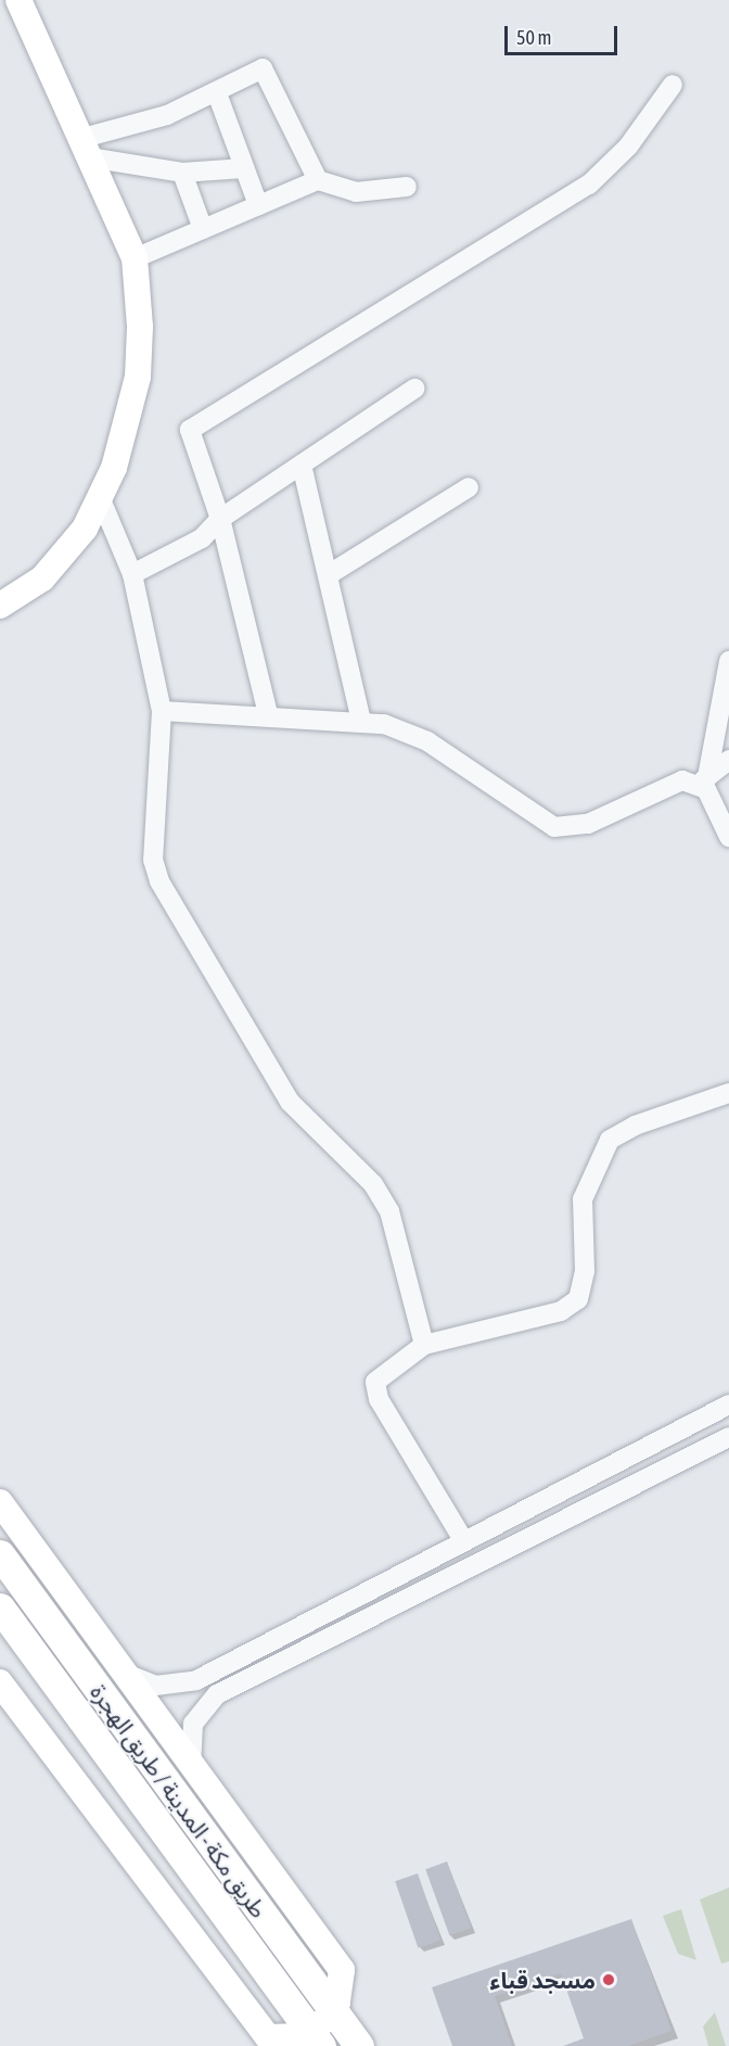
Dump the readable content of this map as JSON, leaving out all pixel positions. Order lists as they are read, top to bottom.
{
  "streets": {
    "highway": ["طريق مكة - المدينة / طريق الهجرة"]
  },
  "places": ["مسجد قباء"],
  "scale_bar": "50 m"
}
